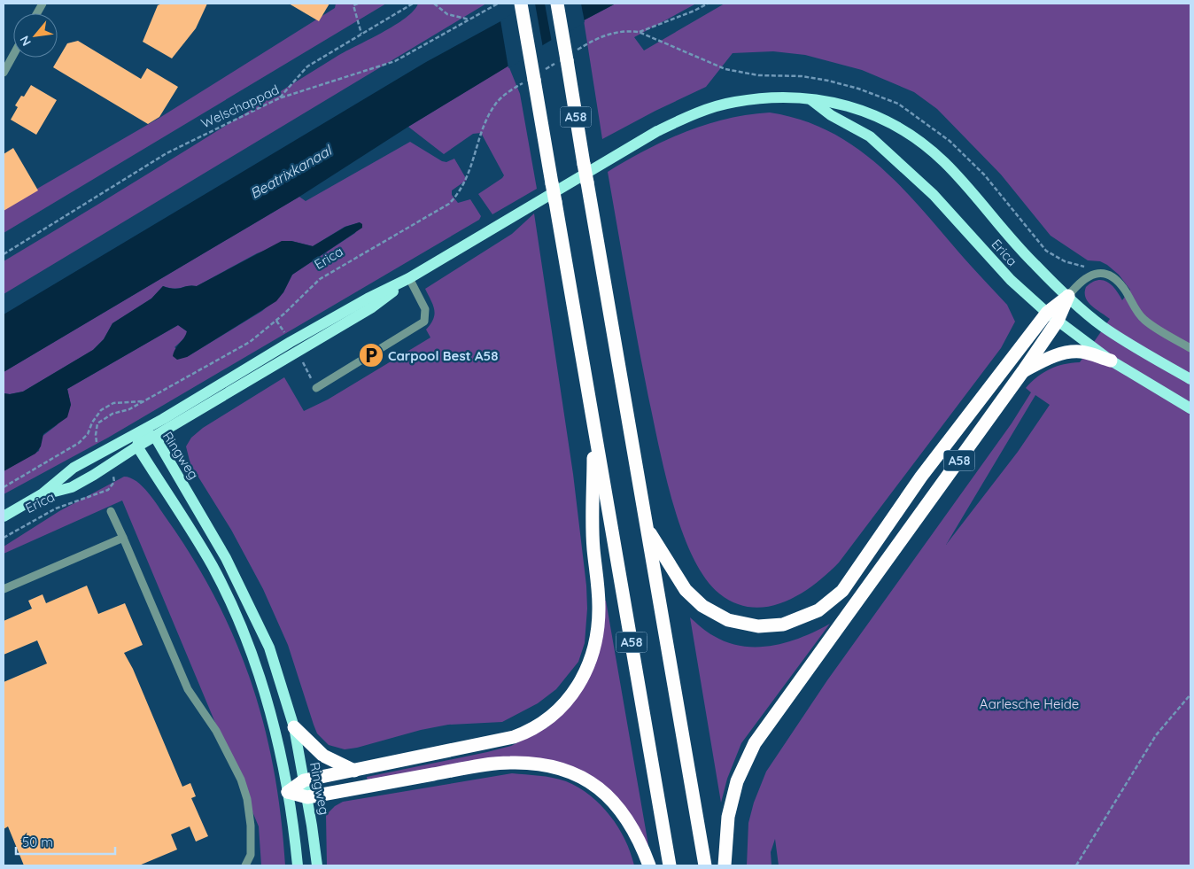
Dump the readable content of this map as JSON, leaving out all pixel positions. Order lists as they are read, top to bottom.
{
  "streets": {
    "highway": ["A58"],
    "main road": ["Erica", "Ringweg"],
    "path": ["Welschappad"]
  },
  "crossings": [
    ["A58", "Erica"],
    ["A58", "Ringweg"],
    ["Erica", "Ringweg"]
  ],
  "water": ["Beatrixkanaal"],
  "parks": ["Aarlesche Heide"],
  "places": {
    "parking": ["Carpool Best A58"]
  },
  "scale_bar": "50 m",
  "north": "bottom left"
}
